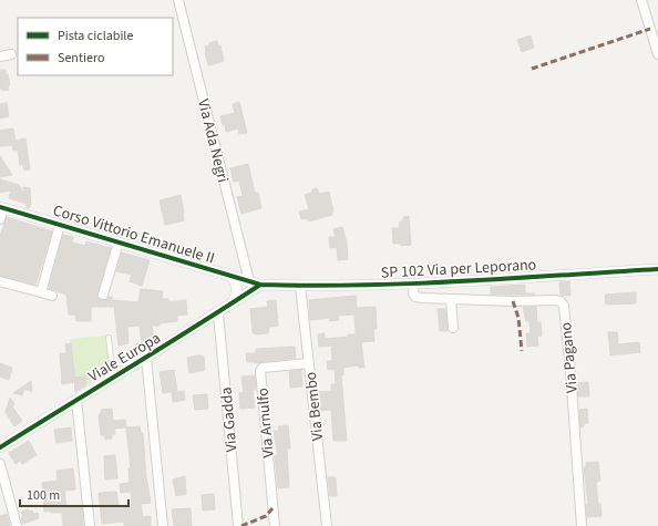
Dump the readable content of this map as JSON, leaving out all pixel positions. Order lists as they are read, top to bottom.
{
  "streets": {
    "street": [
      "Via Ada Negri",
      "Corso Vittorio Emanuele II",
      "SP 102 Via per Leporano",
      "Viale Europa",
      "Via Pagano",
      "Via Bembo",
      "Via Gadda",
      "Via Arnulfo"
    ]
  },
  "crossings": [
    ["Via Ada Negri", "Corso Vittorio Emanuele II"],
    ["Corso Vittorio Emanuele II", "SP 102 Via per Leporano"],
    ["Corso Vittorio Emanuele II", "Viale Europa"],
    ["SP 102 Via per Leporano", "Viale Europa"],
    ["SP 102 Via per Leporano", "Via Pagano"],
    ["SP 102 Via per Leporano", "Via Bembo"],
    ["Viale Europa", "Via Gadda"],
    ["Via Bembo", "Via Arnulfo"]
  ],
  "legend": ["Pista ciclabile", "Sentiero"],
  "scale_bar": "100 m"
}
